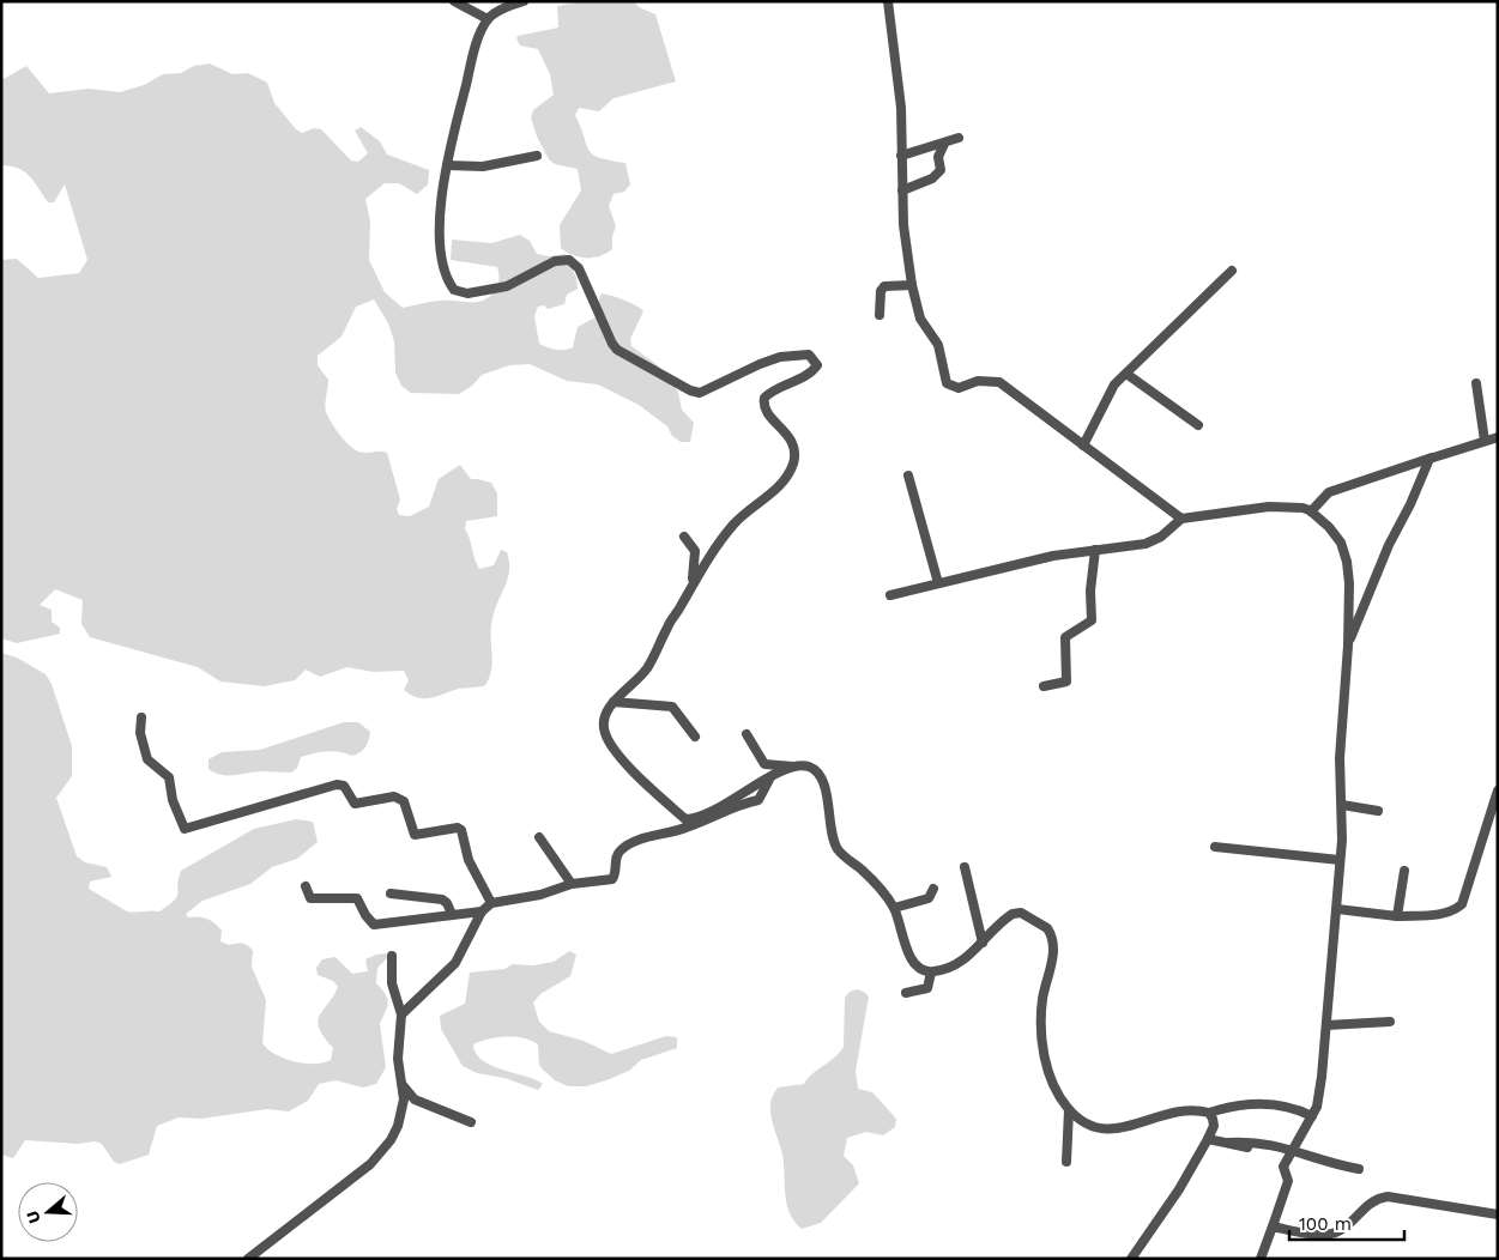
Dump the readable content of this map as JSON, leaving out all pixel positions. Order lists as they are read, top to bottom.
{
  "scale_bar": "100 m",
  "north": "left"
}
